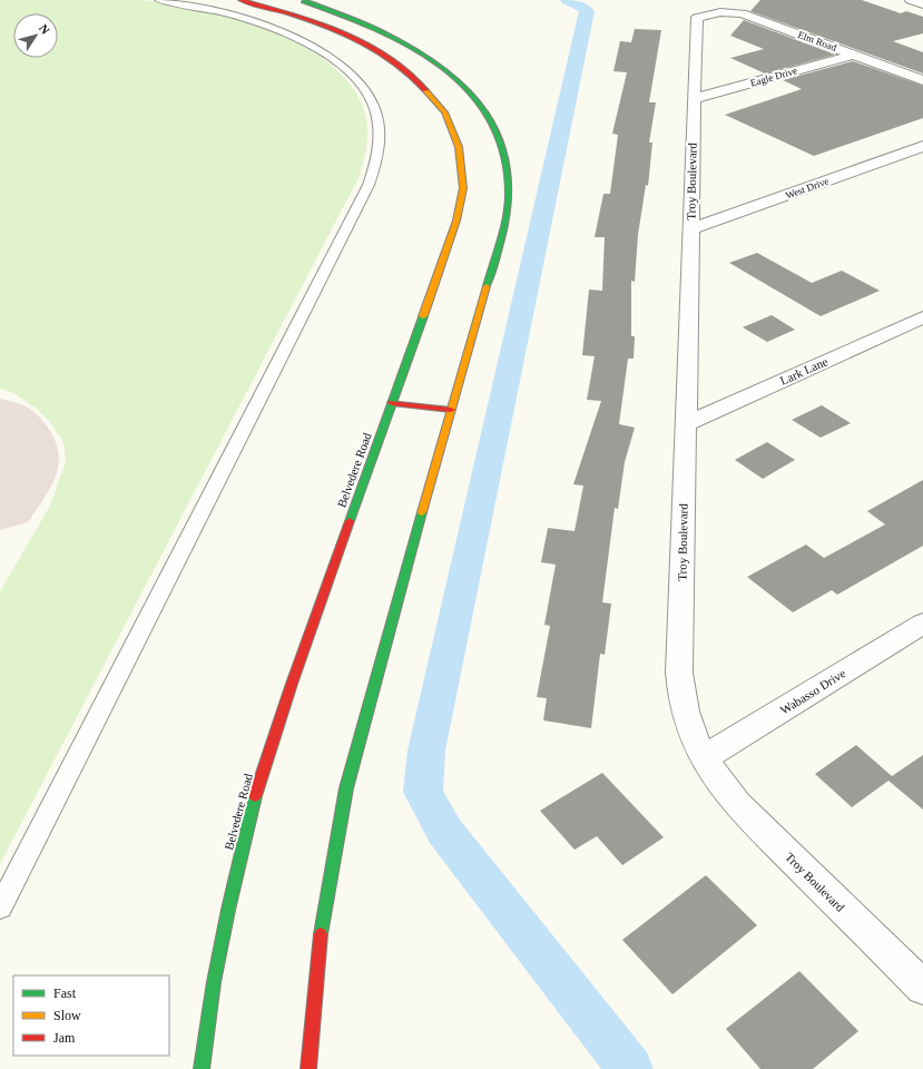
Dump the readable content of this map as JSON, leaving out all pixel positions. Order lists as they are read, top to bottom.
{
  "streets": {
    "main road": ["Belvedere Road"],
    "street": [
      "Elm Road",
      "Eagle Drive",
      "Troy Boulevard",
      "West Drive",
      "Lark Lane",
      "Wabasso Drive"
    ]
  },
  "crossings": [
    ["Elm Road", "Eagle Drive"],
    ["Elm Road", "Troy Boulevard"],
    ["Eagle Drive", "Troy Boulevard"],
    ["Troy Boulevard", "West Drive"],
    ["Troy Boulevard", "Lark Lane"],
    ["Troy Boulevard", "Wabasso Drive"]
  ],
  "legend": ["Fast", "Slow", "Jam"],
  "north": "top right"
}
